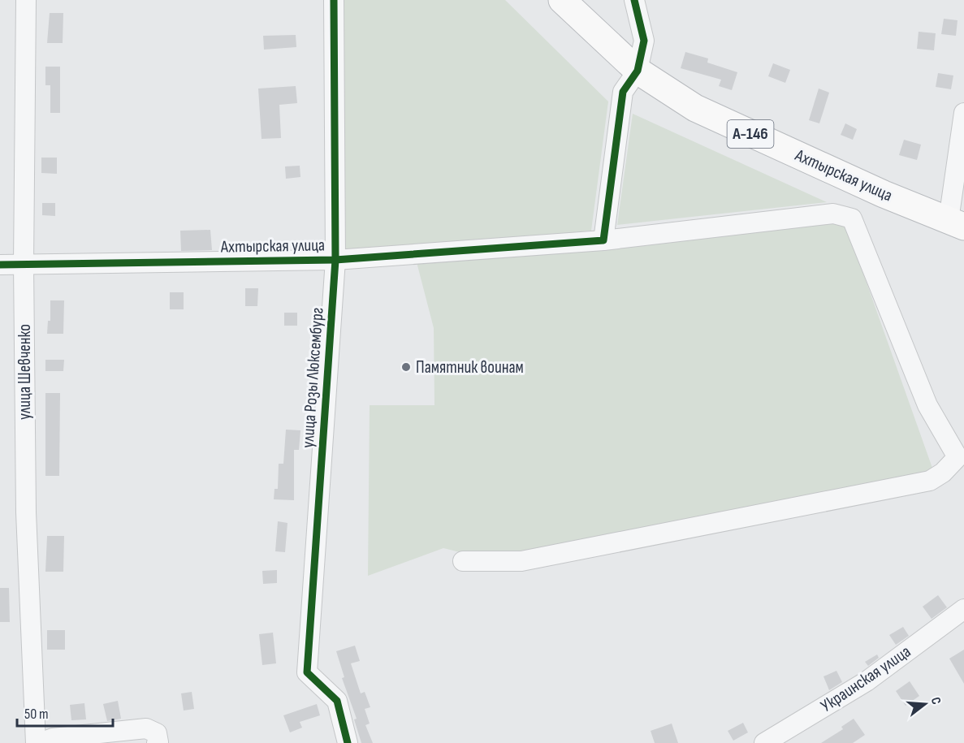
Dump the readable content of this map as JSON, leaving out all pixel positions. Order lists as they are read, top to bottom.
{
  "streets": {
    "highway": ["А-146", "Ахтырская улица"],
    "street": ["улица Шевченко", "улица Розы Люксембург", "Украинская улица"]
  },
  "crossings": [
    ["Ахтырская улица", "улица Шевченко"],
    ["Ахтырская улица", "улица Розы Люксембург"]
  ],
  "places": ["Памятник воинам"],
  "scale_bar": "50 m",
  "north": "right"
}
